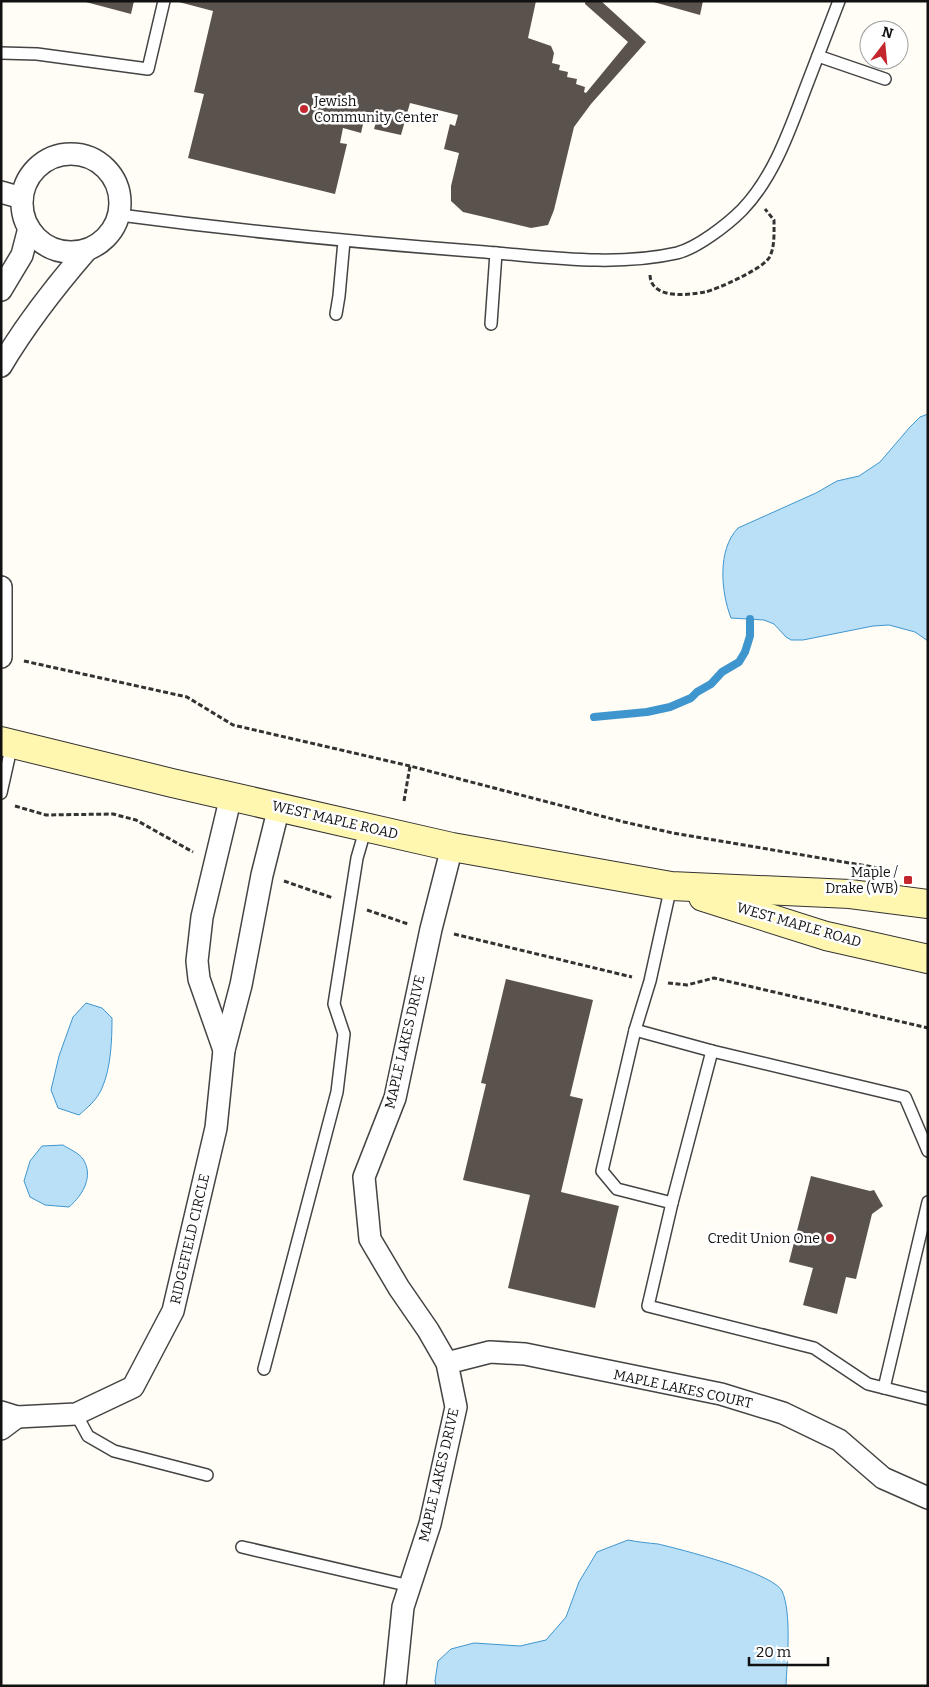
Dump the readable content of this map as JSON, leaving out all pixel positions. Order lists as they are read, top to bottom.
{
  "streets": {
    "main road": ["WEST MAPLE ROAD"],
    "street": ["MAPLE LAKES DRIVE", "RIDGEFIELD CIRCLE", "MAPLE LAKES COURT"]
  },
  "crossings": [
    ["WEST MAPLE ROAD", "MAPLE LAKES DRIVE"],
    ["WEST MAPLE ROAD", "RIDGEFIELD CIRCLE"],
    ["MAPLE LAKES DRIVE", "MAPLE LAKES COURT"]
  ],
  "places": {
    "other": ["Jewish Community Center", "Credit Union One"],
    "transit": ["Maple / Drake (WB)"]
  },
  "scale_bar": "20 m",
  "north": "top"
}
